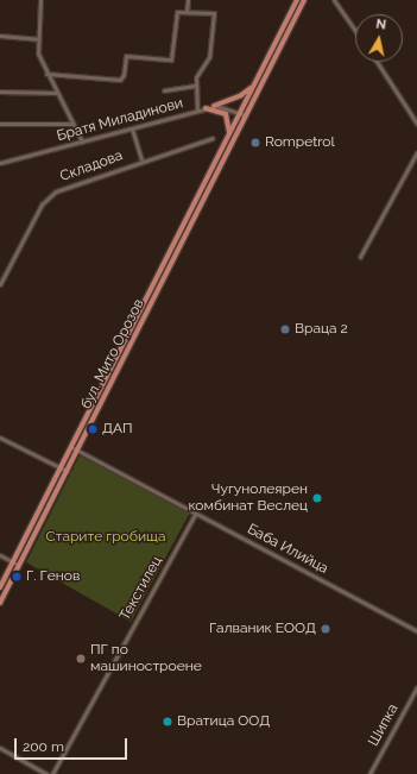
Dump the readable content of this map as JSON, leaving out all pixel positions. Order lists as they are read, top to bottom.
{
  "streets": {
    "main road": ["бул. Мито Орозов"],
    "street": [
      "Братя Миладинови",
      "Складова",
      "Баба Илийца",
      "Текстилец",
      "Шипка"
    ]
  },
  "crossings": [
    ["бул. Мито Орозов", "Баба Илийца"],
    ["Баба Илийца", "Текстилец"]
  ],
  "parks": ["Старите гробища"],
  "places": [
    "Rompetrol",
    "Враца 2",
    "ДАП",
    "Чугунолеярен комбинат Веслец",
    "Г. Генов",
    "Галваник ЕООД",
    "ПГ по машиностроене",
    "Вратица ООД"
  ],
  "scale_bar": "200 m",
  "north": "top"
}
